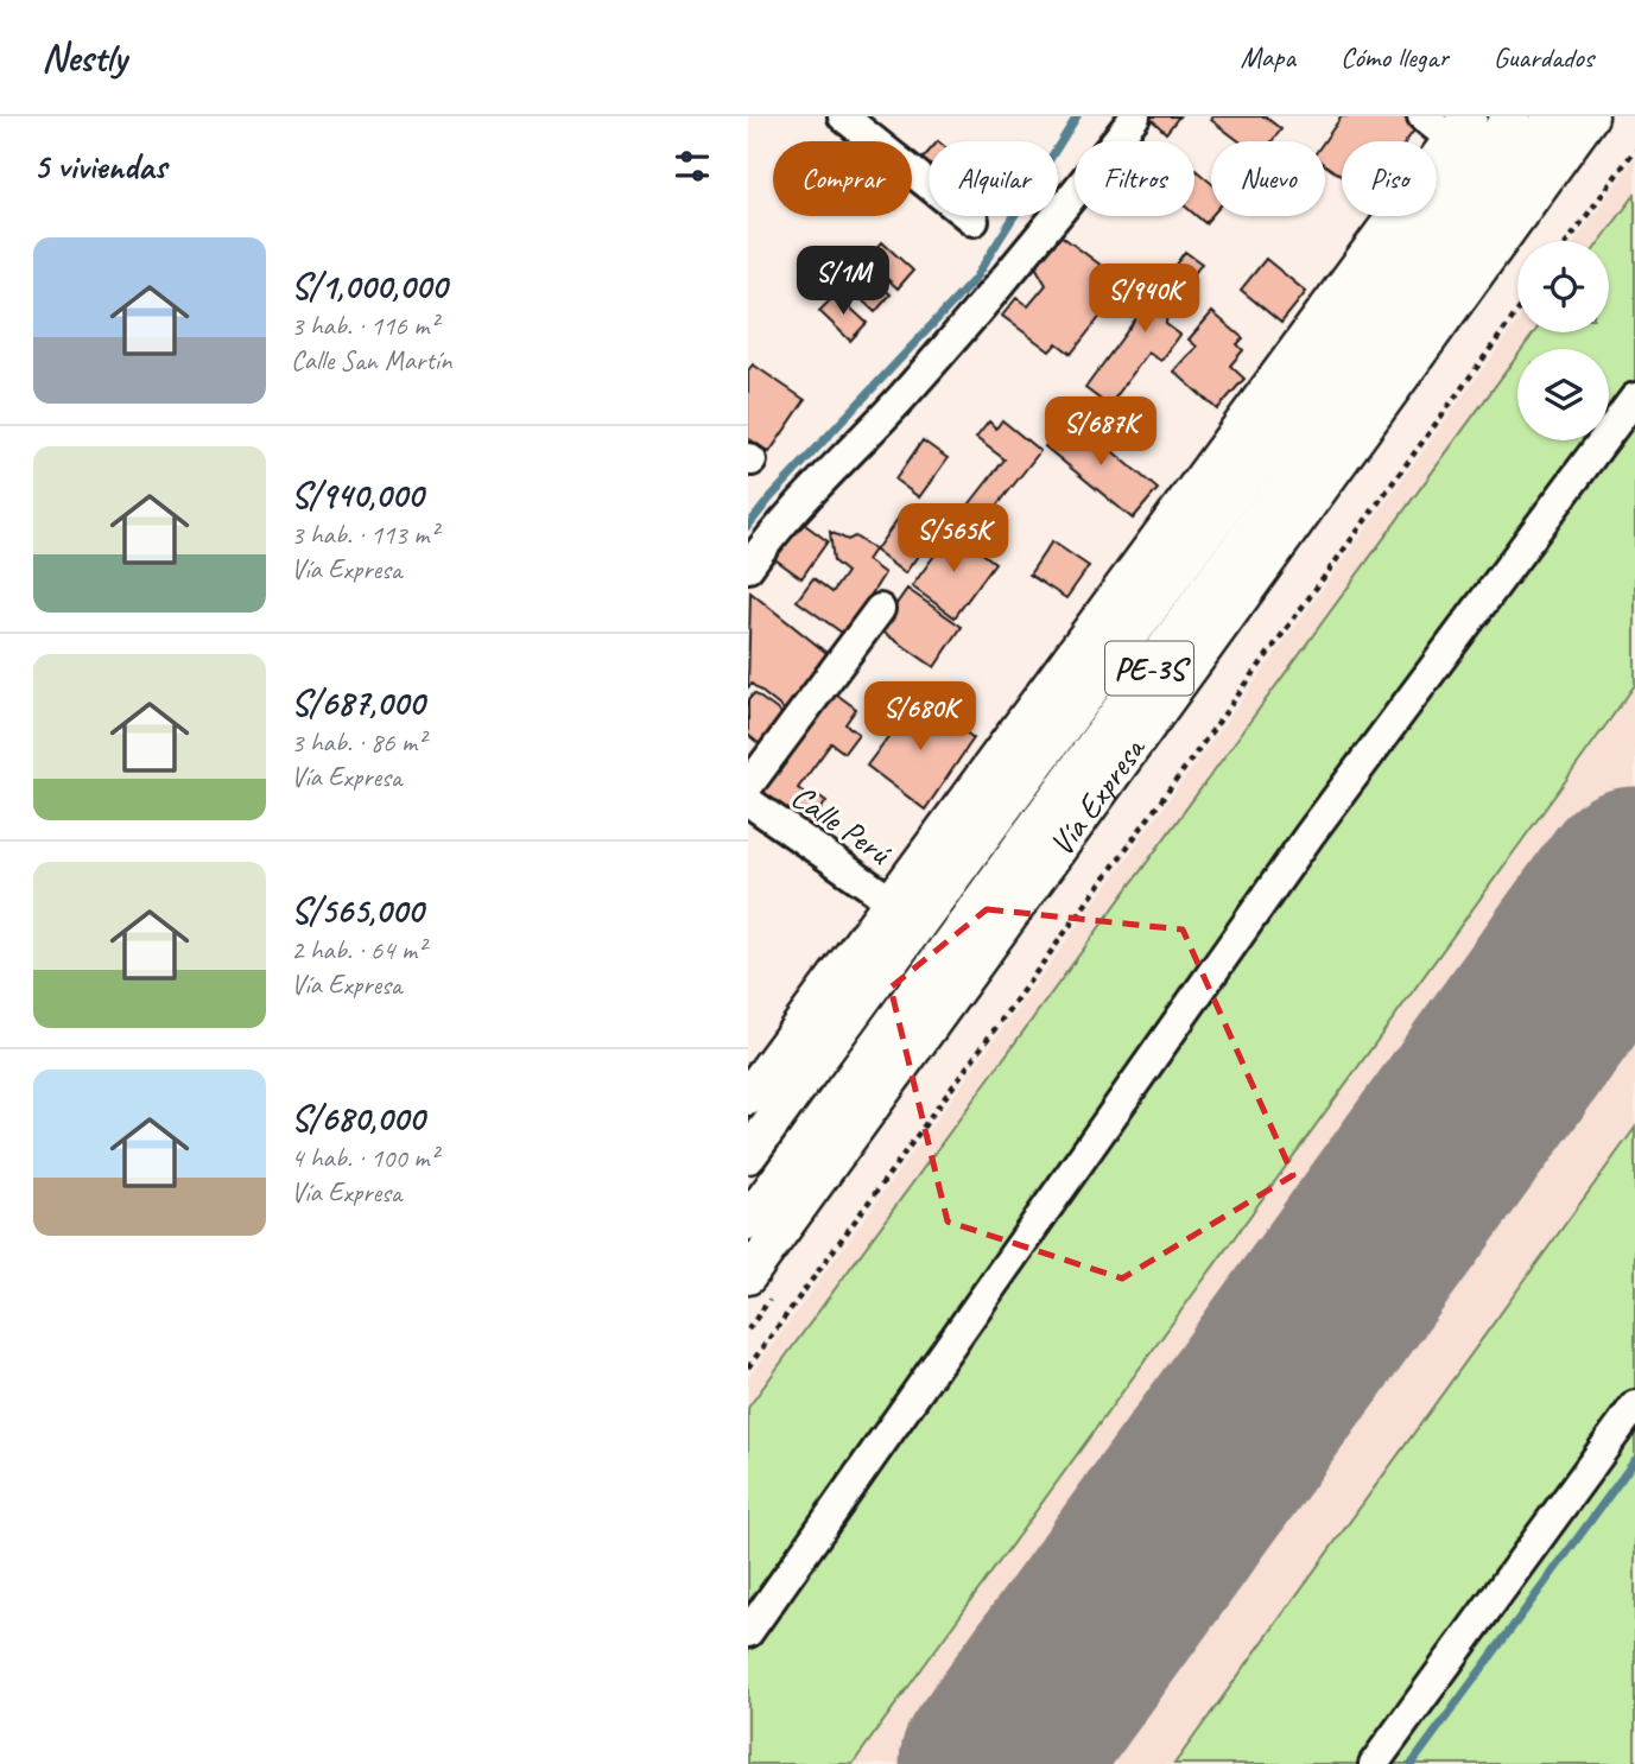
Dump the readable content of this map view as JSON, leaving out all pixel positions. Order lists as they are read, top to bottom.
{
  "streets": {
    "main road": ["PE-3S", "Vía Expresa"],
    "street": ["Calle Perú"]
  },
  "crossings": [
    ["PE-3S", "Calle Perú"]
  ],
  "page": {
    "header": "Nestly",
    "nav": ["Mapa", "Cómo llegar", "Guardados"],
    "heading": "5 viviendas",
    "chip": [
      "Comprar",
      "Alquilar",
      "Filtros",
      "Nuevo",
      "Piso"
    ],
    "list": [
      {
        "name": "S/1,000,000",
        "note": "3 hab. · 116 m² · Calle San Martín"
      },
      {
        "name": "S/940,000",
        "note": "3 hab. · 113 m² · Vía Expresa"
      },
      {
        "name": "S/687,000",
        "note": "3 hab. · 86 m² · Vía Expresa"
      },
      {
        "name": "S/565,000",
        "note": "2 hab. · 64 m² · Vía Expresa"
      },
      {
        "name": "S/680,000",
        "note": "4 hab. · 100 m² · Vía Expresa"
      }
    ],
    "price": [
      "S/1M",
      "S/940K",
      "S/687K",
      "S/565K",
      "S/680K"
    ]
  }
}
